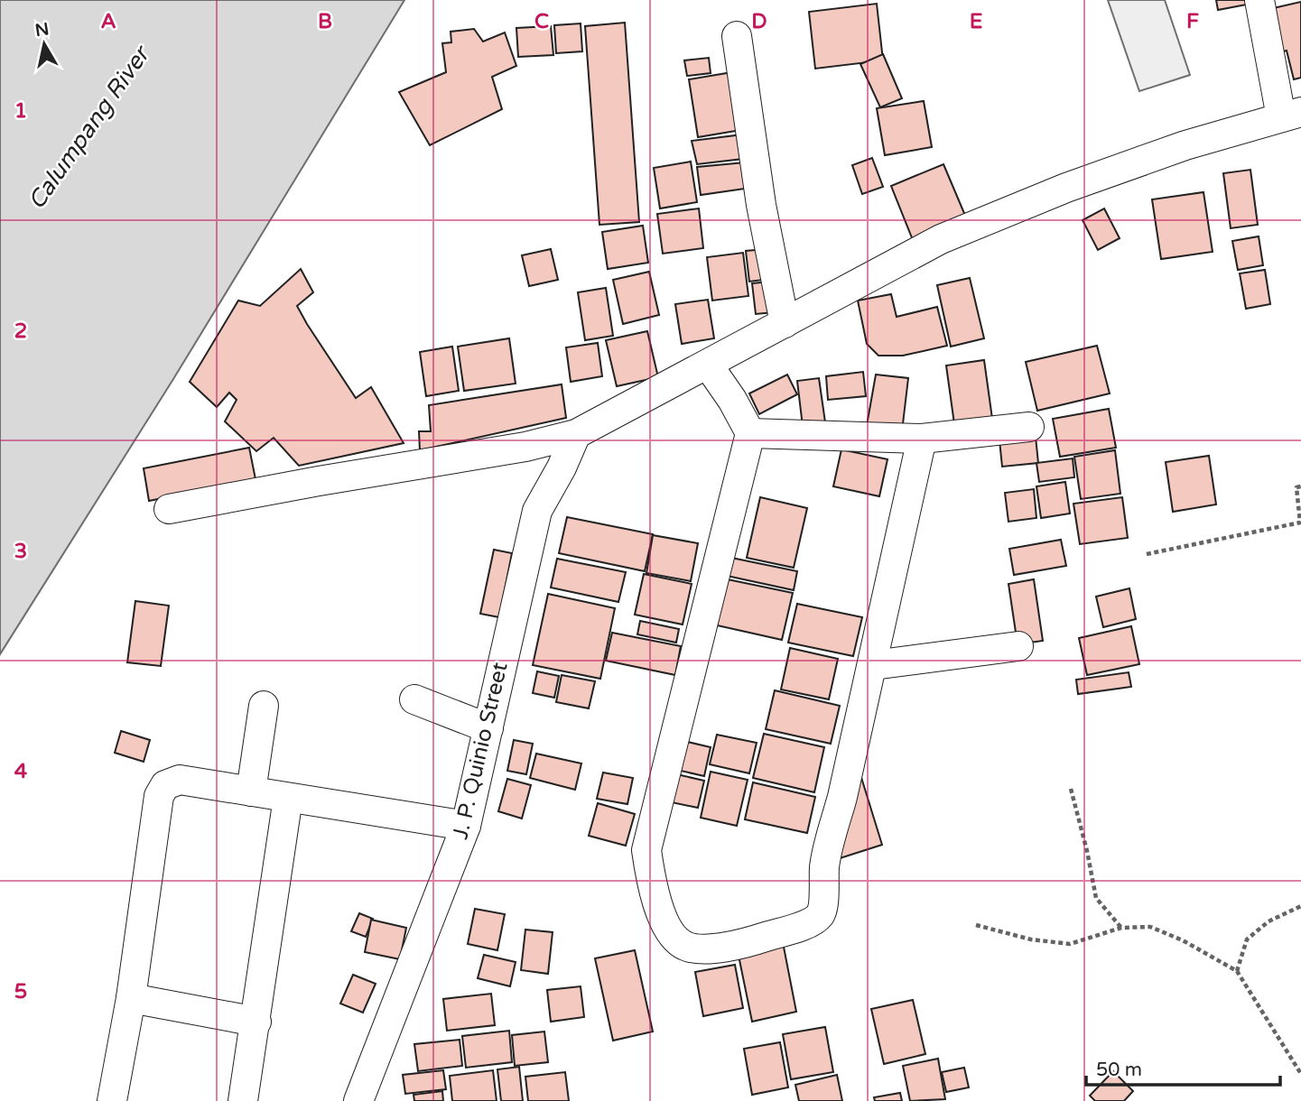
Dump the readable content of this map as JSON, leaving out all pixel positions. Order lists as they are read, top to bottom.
{
  "streets": {
    "street": ["J. P. Quinio Street"]
  },
  "water": ["Calumpang River"],
  "scale_bar": "50 m",
  "north": "top",
  "grid": {
    "columns": [
      "A",
      "B",
      "C",
      "D",
      "E",
      "F"
    ],
    "rows": [
      "1",
      "2",
      "3",
      "4",
      "5"
    ]
  }
}
